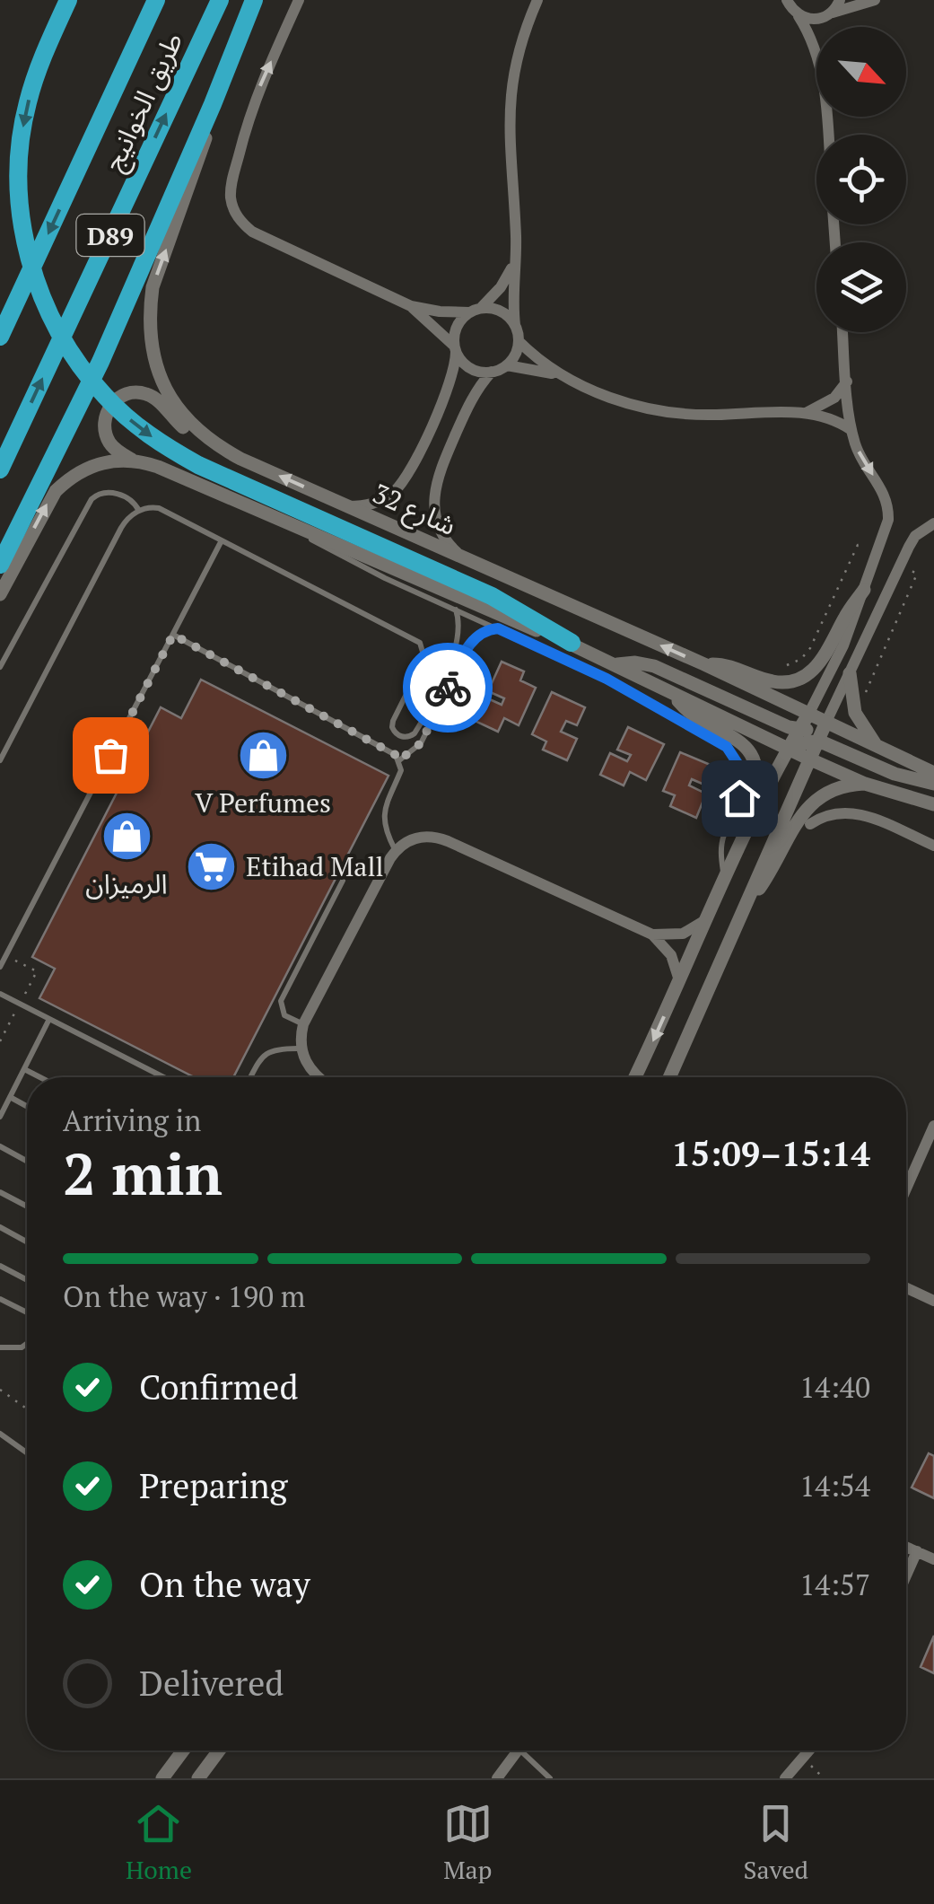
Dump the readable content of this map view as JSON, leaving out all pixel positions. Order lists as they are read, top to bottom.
{
  "streets": {
    "highway": ["طريق الخوانيج", "D89"],
    "street": ["شارع 32"]
  },
  "one_way": ["شارع 32"],
  "places": {
    "shop": ["V Perfumes", "الرميزان"],
    "supermarket": ["Etihad Mall"]
  },
  "north": "bottom right",
  "page": {
    "heading": ["2 min", "Arriving in", "15:09–15:14"],
    "bar": "On the way · 190 m",
    "list": [
      ["Confirmed", "14:40"],
      ["Preparing", "14:54"],
      ["On the way", "14:57"],
      "Delivered"
    ],
    "tabs": ["Home", "Map", "Saved"]
  }
}
